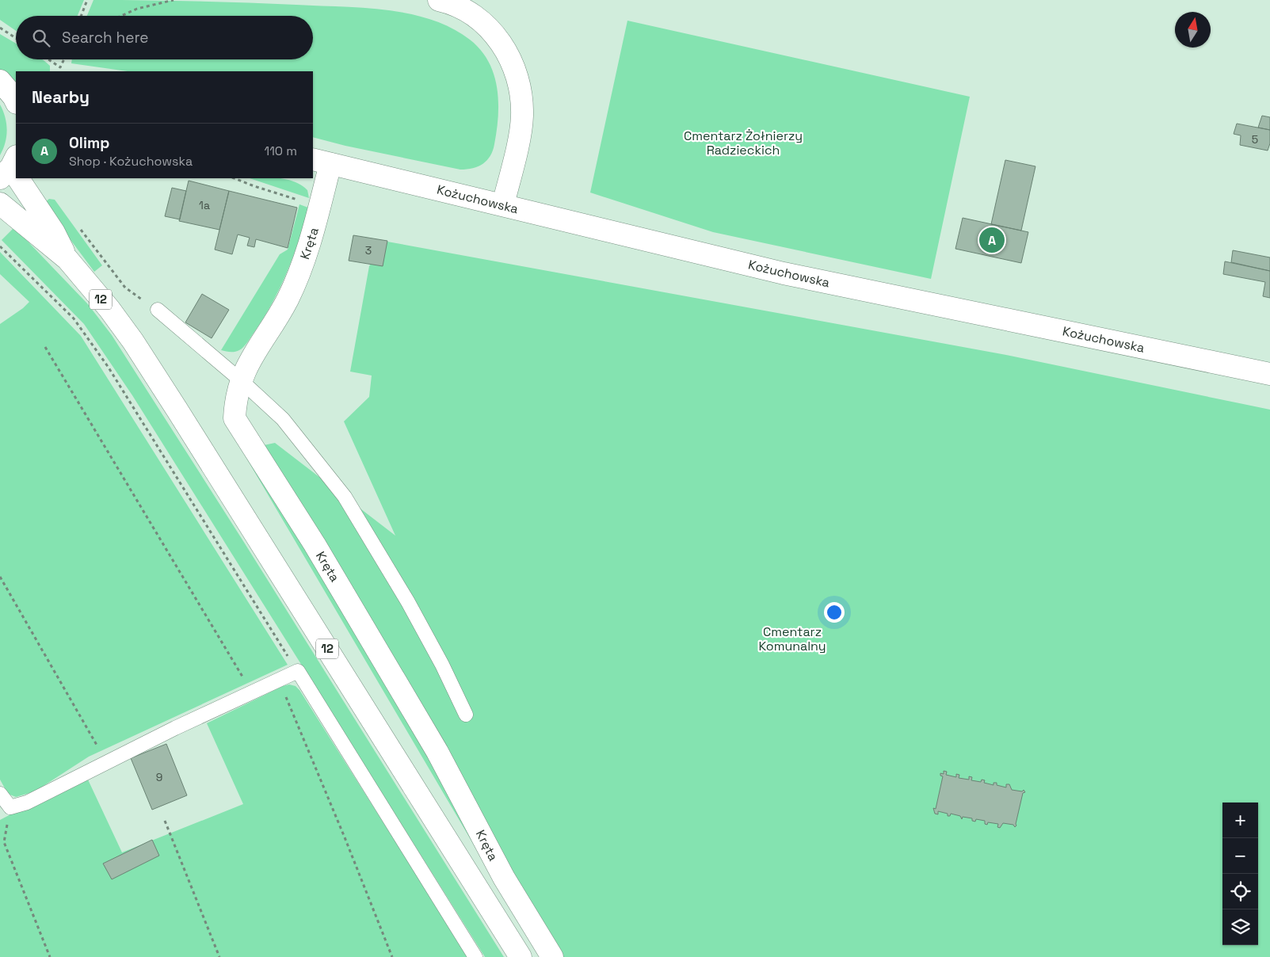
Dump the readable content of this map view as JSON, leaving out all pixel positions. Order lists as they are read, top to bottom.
{
  "streets": {
    "main road": ["Kożuchowska", "Kręta", "12"]
  },
  "crossings": [
    ["Kożuchowska", "Kręta"]
  ],
  "parks": ["Cmentarz Żołnierzy Radzieckich", "Cmentarz Komunalny"],
  "house_numbers": [
    "5",
    "1a",
    "3",
    "9"
  ],
  "north": "top",
  "page": {
    "search": "Search here",
    "heading": "Nearby",
    "list": [
      {
        "mark": "A",
        "name": "Olimp",
        "note": "Shop · Kożuchowska",
        "value": "110 m"
      }
    ],
    "pins": "A",
    "map_buttons": ["+", "−"]
  }
}
